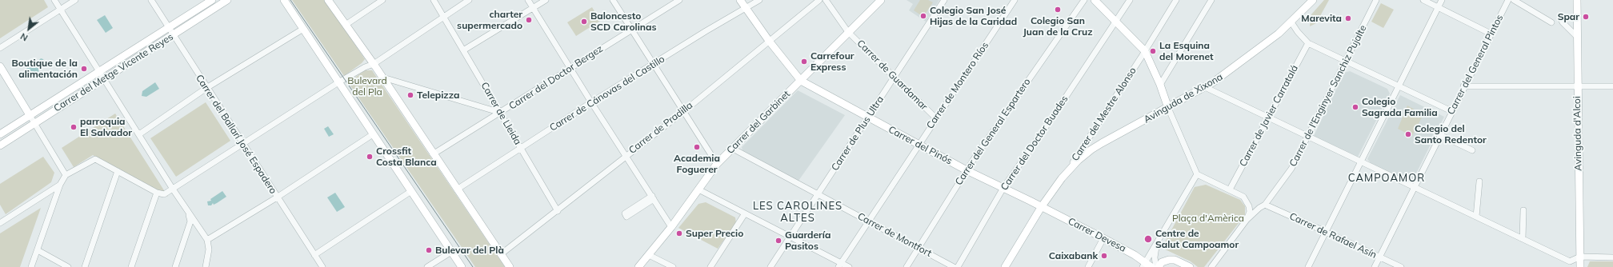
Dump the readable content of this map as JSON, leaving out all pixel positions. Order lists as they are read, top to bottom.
{
  "streets": {
    "street": [
      "Carrer del General Pintos",
      "Carrer del Metge Vicente Reyes",
      "Carrer de Guardamar",
      "Carrer del Doctor Bergez",
      "Carrer de Montero Ríos",
      "Carrer de Cánovas del Castillo",
      "Carrer de l'Enginyer Sanchiz Pujalte",
      "Avinguda de Xixona",
      "Carrer de Lleida",
      "Carrer del Mestre Alonso",
      "Carrer de Javier Carratalá",
      "Carrer del Garbinet",
      "Carrer de Pradilla",
      "Carrer del General Espartero",
      "Carrer de Plus Ultra",
      "Avinguda d'Alcoi",
      "Carrer del Ballarí José Espadero",
      "Carrer del Doctor Buades",
      "Carrer del Pinós",
      "Carrer de Montfort",
      "Carrer Devesa",
      "Carrer de Rafael Asín"
    ]
  },
  "crossings": [
    ["Carrer del General Pintos", "Carrer de Rafael Asín"],
    ["Carrer del Metge Vicente Reyes", "Carrer del Ballarí José Espadero"],
    ["Carrer de Guardamar", "Carrer de Montero Ríos"],
    ["Carrer de Guardamar", "Carrer del Garbinet"],
    ["Carrer de Guardamar", "Carrer de Plus Ultra"],
    ["Carrer del Doctor Bergez", "Carrer de Lleida"],
    ["Carrer de Montero Ríos", "Carrer del Pinós"],
    ["Carrer de Montero Ríos", "Carrer de Montfort"],
    ["Carrer de Cánovas del Castillo", "Carrer de Lleida"],
    ["Carrer de l'Enginyer Sanchiz Pujalte", "Carrer de Rafael Asín"],
    ["Avinguda de Xixona", "Carrer del Mestre Alonso"],
    ["Carrer de Lleida", "Carrer de Pradilla"],
    ["Carrer del Mestre Alonso", "Carrer del Pinós"],
    ["Carrer del Mestre Alonso", "Carrer Devesa"],
    ["Carrer del Garbinet", "Carrer del Pinós"],
    ["Carrer del Garbinet", "Carrer de Montfort"],
    ["Carrer del General Espartero", "Carrer del Pinós"],
    ["Carrer del General Espartero", "Carrer de Montfort"],
    ["Carrer de Plus Ultra", "Carrer del Pinós"],
    ["Carrer de Plus Ultra", "Carrer de Montfort"],
    ["Carrer del Doctor Buades", "Carrer del Pinós"],
    ["Carrer del Pinós", "Carrer Devesa"]
  ],
  "districts": ["CAMPOAMOR", "LES CAROLINES ALTES"],
  "parks": ["Bulevard del Pla", "Plaça d'Amèrica"],
  "places": [
    "Colegio San Juan de la Cruz",
    "Colegio San José Hijas de la Caridad",
    "Spar",
    "Marevita",
    "charter supermercado",
    "Baloncesto SCD Carolinas",
    "La Esquina del Morenet",
    "Carrefour Express",
    "Boutique de la alimentación",
    "Telepizza",
    "Colegio Sagrada Familia",
    "parroquia El Salvador",
    "Colegio del Santo Redentor",
    "Academia Foguerer",
    "Crossfit Costa Blanca",
    "Super Precio",
    "Centre de Salut Campoamor",
    "Guardería Pasitos",
    "Bulevar del Plà",
    "Caixabank"
  ],
  "north": "bottom left"
}
